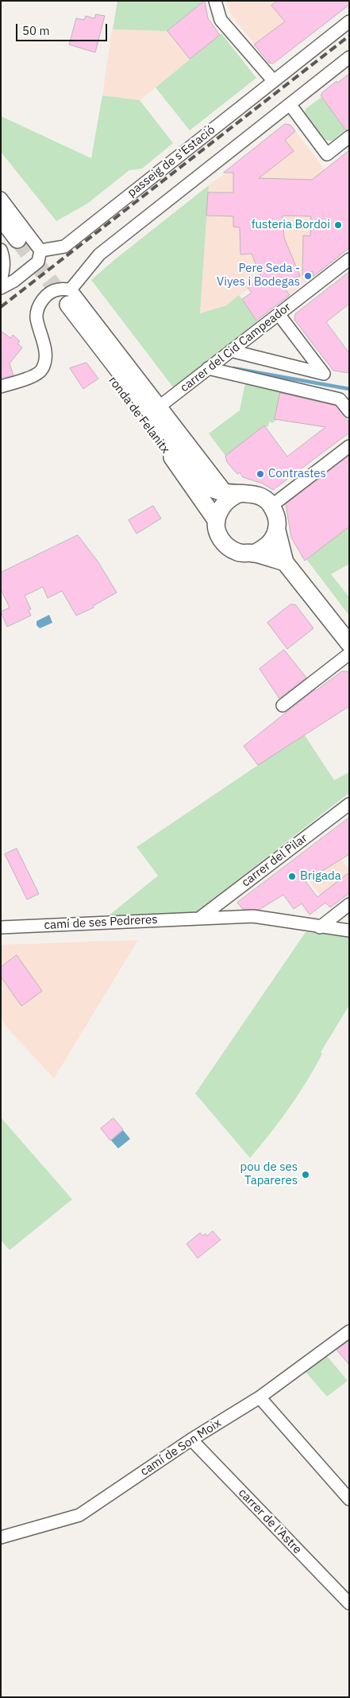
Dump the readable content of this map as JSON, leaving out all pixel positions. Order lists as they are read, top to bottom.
{
  "streets": {
    "main road": ["ronda de Felanitx"],
    "street": [
      "passeig de s'Estació",
      "carrer del Cid Campeador",
      "carrer del Pilar",
      "camí de ses Pedreres",
      "camí de Son Moix",
      "carrer de l'Astre"
    ]
  },
  "crossings": [
    ["carrer del Pilar", "camí de ses Pedreres"],
    ["camí de Son Moix", "carrer de l'Astre"]
  ],
  "places": [
    "fusteria Bordoi",
    "Pere Seda - Viyes i Bodegas",
    "Contrastes",
    "Brigada",
    "pou de ses Tapareres"
  ],
  "scale_bar": "50 m"
}
